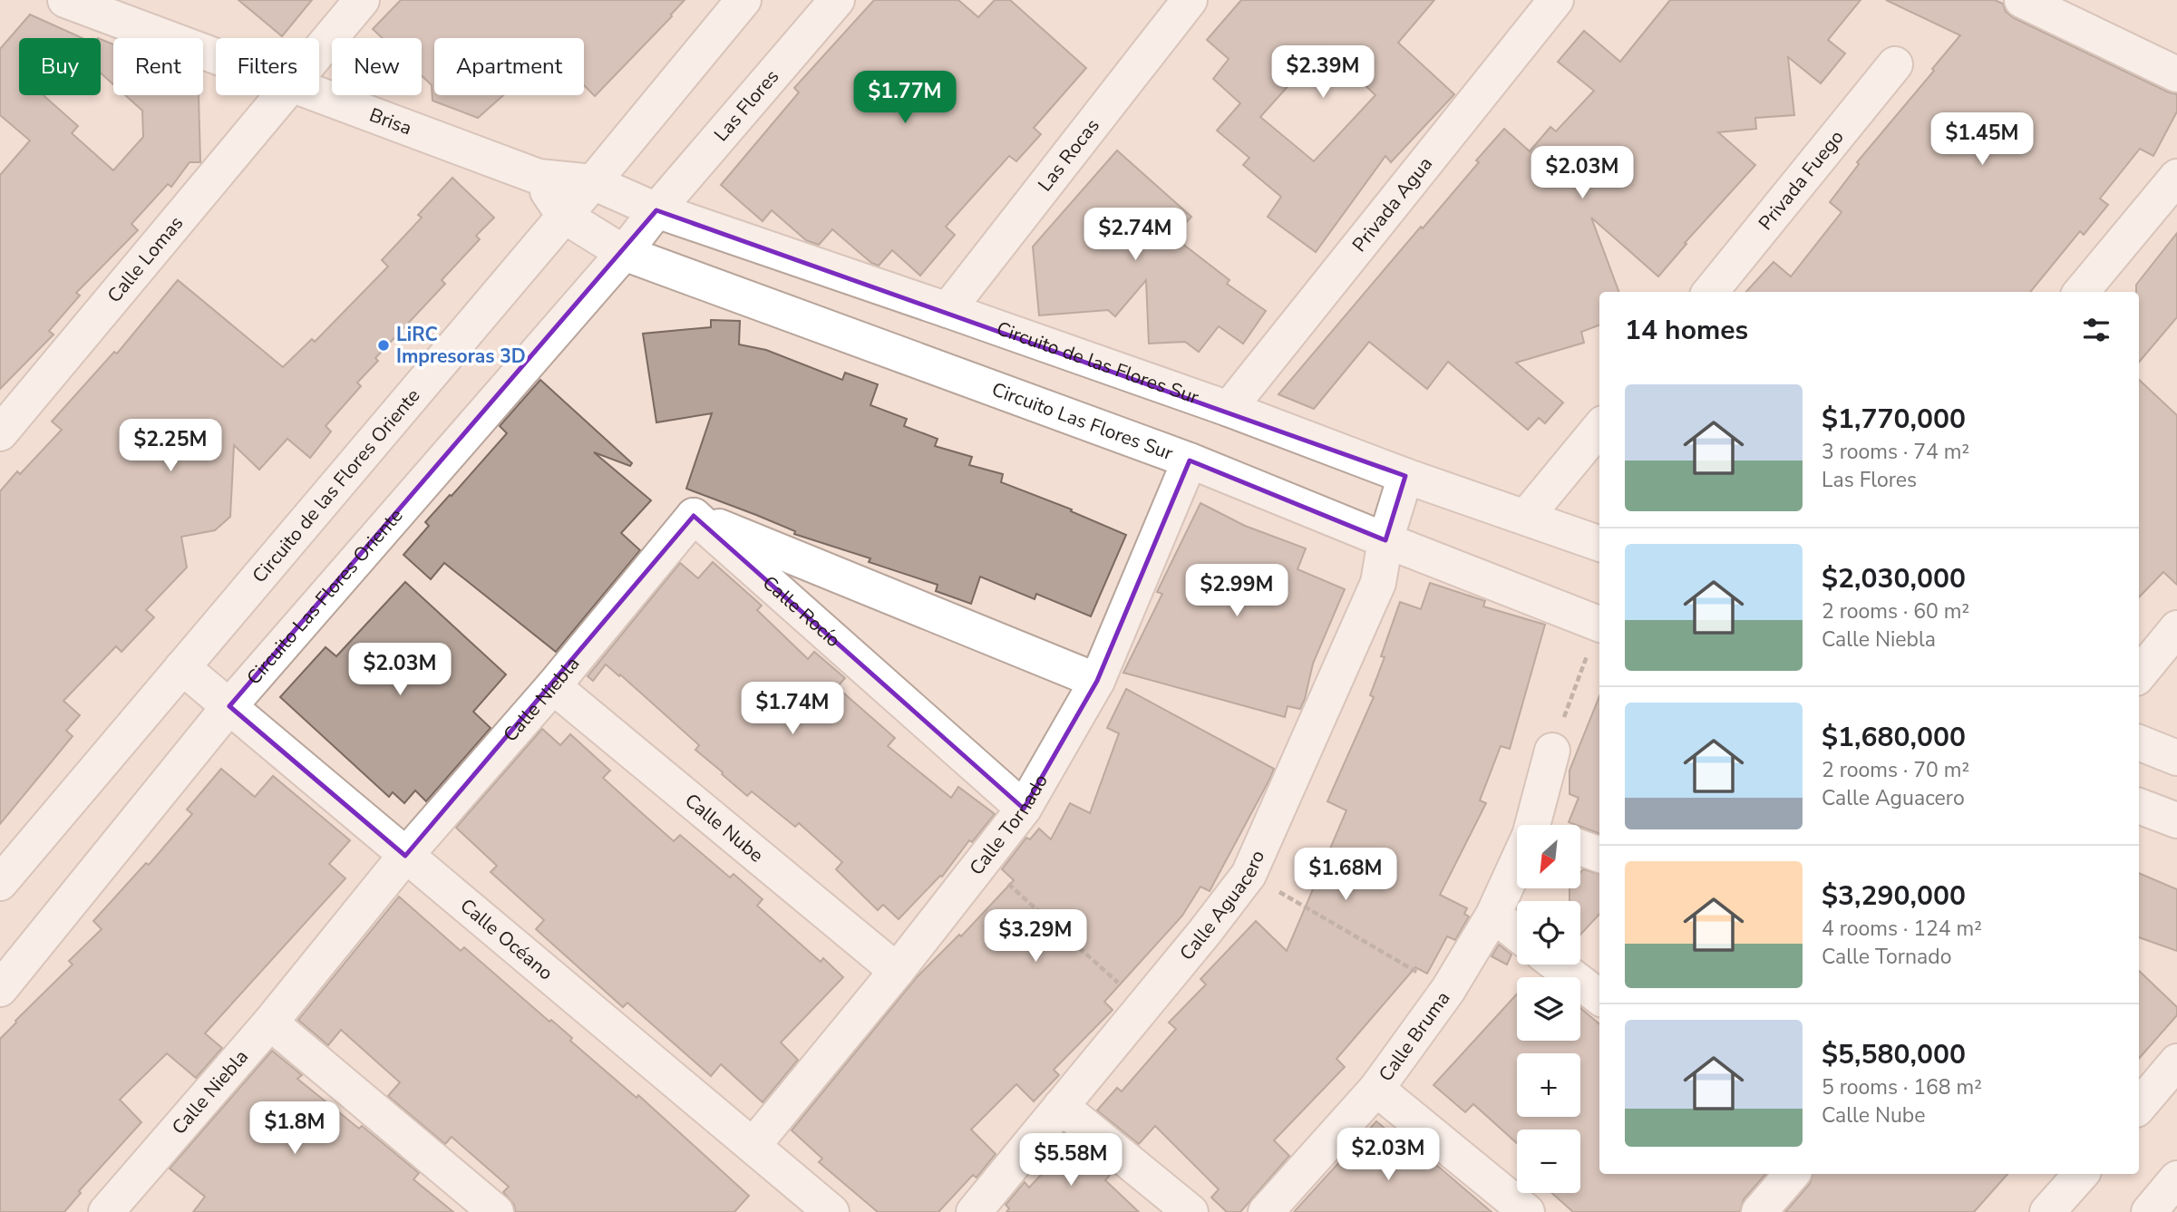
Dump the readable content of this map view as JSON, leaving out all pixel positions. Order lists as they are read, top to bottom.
{
  "streets": {
    "street": [
      "Las Flores",
      "Brisa",
      "Las Rocas",
      "Privada Fuego",
      "Privada Agua",
      "Calle Lomas",
      "Circuito de las Flores Sur",
      "Circuito Las Flores Sur",
      "Circuito de las Flores Oriente",
      "Circuito Las Flores Oriente",
      "Calle Rocío",
      "Calle Niebla",
      "Calle Tornado",
      "Calle Nube",
      "Calle Aguacero",
      "Calle Océano",
      "Calle Bruma"
    ]
  },
  "crossings": [
    ["Las Flores", "Circuito de las Flores Sur"],
    ["Las Flores", "Circuito Las Flores Oriente"],
    ["Brisa", "Circuito de las Flores Sur"],
    ["Brisa", "Circuito de las Flores Oriente"],
    ["Las Rocas", "Circuito de las Flores Sur"],
    ["Privada Agua", "Circuito de las Flores Sur"],
    ["Circuito de las Flores Sur", "Circuito de las Flores Oriente"],
    ["Circuito de las Flores Sur", "Circuito Las Flores Oriente"],
    ["Circuito de las Flores Sur", "Calle Aguacero"],
    ["Circuito Las Flores Sur", "Circuito de las Flores Oriente"],
    ["Circuito Las Flores Sur", "Circuito Las Flores Oriente"],
    ["Circuito Las Flores Sur", "Calle Tornado"],
    ["Circuito Las Flores Sur", "Calle Aguacero"],
    ["Circuito de las Flores Oriente", "Calle Océano"],
    ["Circuito Las Flores Oriente", "Calle Océano"],
    ["Calle Rocío", "Calle Niebla"],
    ["Calle Rocío", "Calle Tornado"],
    ["Calle Niebla", "Calle Nube"],
    ["Calle Niebla", "Calle Océano"],
    ["Calle Tornado", "Calle Nube"],
    ["Calle Tornado", "Calle Océano"]
  ],
  "places": ["LiRC Impresoras 3D"],
  "north": "bottom left",
  "page": {
    "chip": [
      "Buy",
      "Rent",
      "Filters",
      "New",
      "Apartment"
    ],
    "price": [
      "$2.39M",
      "$1.77M",
      "$1.45M",
      "$2.03M",
      "$2.74M",
      "$2.25M",
      "$2.99M",
      "$2.03M",
      "$1.74M",
      "$1.68M",
      "$3.29M",
      "$1.8M",
      "$2.03M",
      "$5.58M"
    ],
    "heading": "14 homes",
    "list": [
      {
        "name": "$1,770,000",
        "note": "3 rooms · 74 m² · Las Flores"
      },
      {
        "name": "$2,030,000",
        "note": "2 rooms · 60 m² · Calle Niebla"
      },
      {
        "name": "$1,680,000",
        "note": "2 rooms · 70 m² · Calle Aguacero"
      },
      {
        "name": "$3,290,000",
        "note": "4 rooms · 124 m² · Calle Tornado"
      },
      {
        "name": "$5,580,000",
        "note": "5 rooms · 168 m² · Calle Nube"
      }
    ],
    "map_buttons": ["+", "−"]
  }
}
